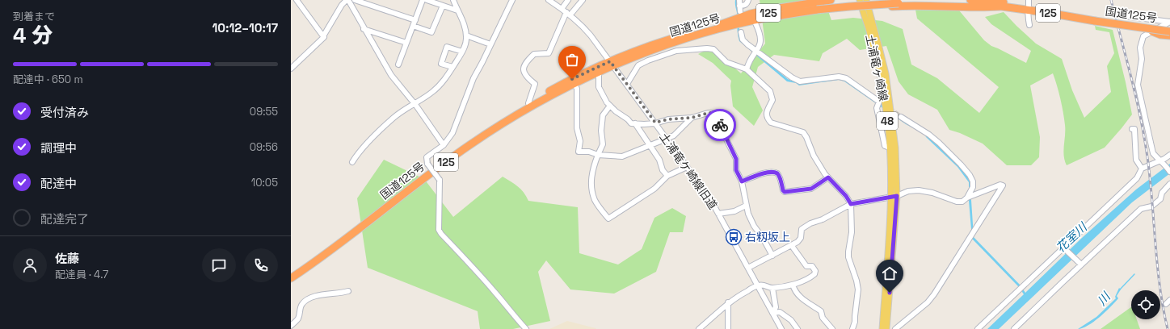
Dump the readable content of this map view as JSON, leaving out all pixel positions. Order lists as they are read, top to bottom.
{
  "streets": {
    "highway": ["125", "国道125号"],
    "main road": ["土浦竜ヶ崎線", "48"],
    "street": ["土浦竜ケ崎線旧道"]
  },
  "crossings": [
    ["国道125号", "土浦竜ケ崎線旧道"]
  ],
  "water": ["花室川", "川"],
  "places": {
    "bus stop": ["右籾坂上"]
  },
  "page": {
    "heading": ["4 分", "到着まで", "10:12–10:17"],
    "panel": ["佐藤", "配達員 · 4.7"],
    "bar": "配達中 · 650 m",
    "list": [
      ["受付済み", "09:55"],
      ["調理中", "09:56"],
      ["配達中", "10:05"],
      "配達完了"
    ]
  }
}
